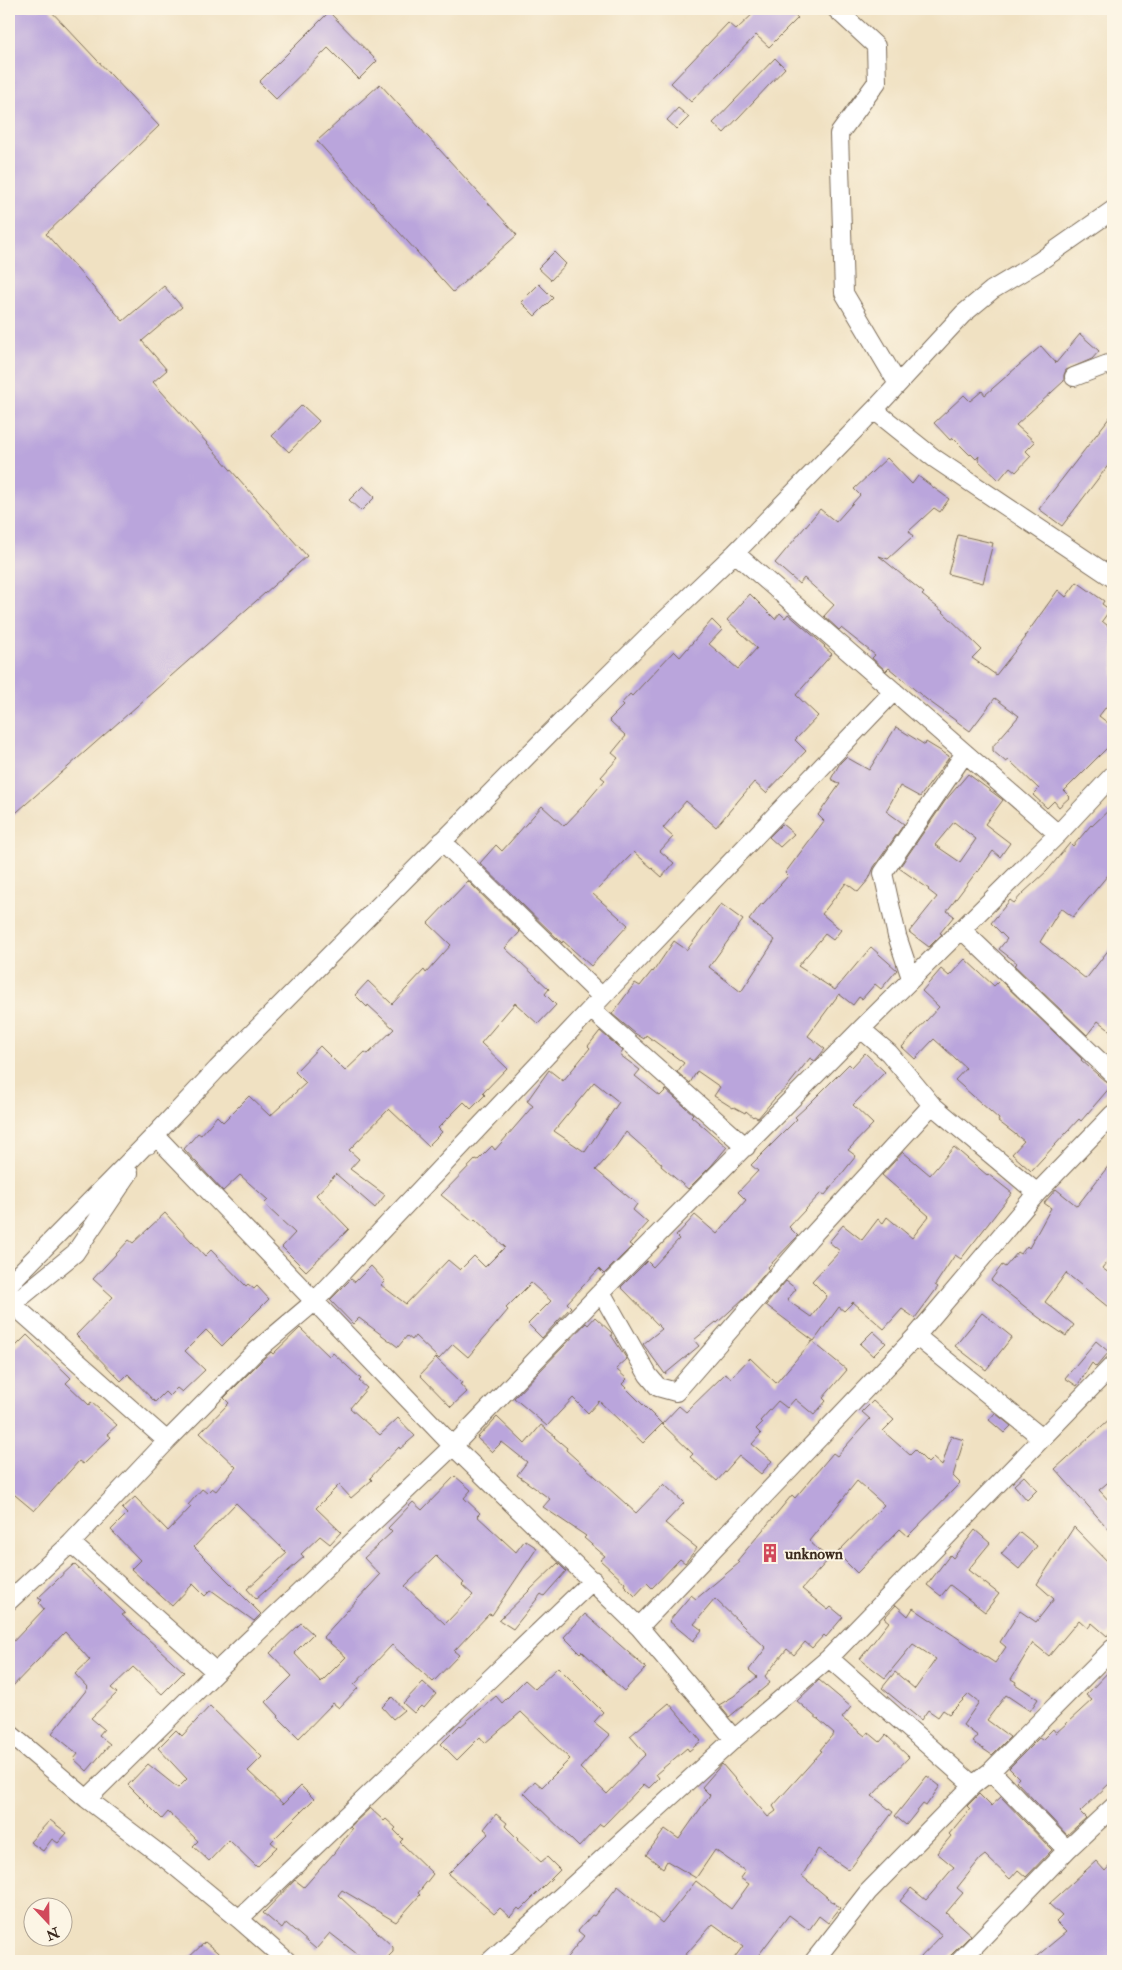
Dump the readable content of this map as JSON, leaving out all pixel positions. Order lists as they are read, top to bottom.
{
  "places": {
    "building": ["unknown"]
  },
  "north": "bottom"
}
